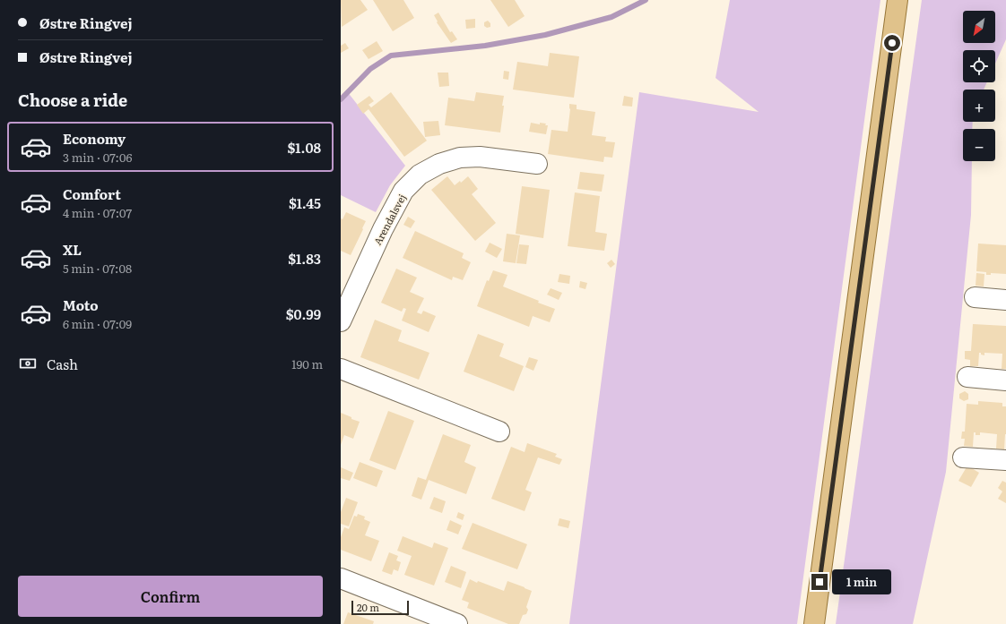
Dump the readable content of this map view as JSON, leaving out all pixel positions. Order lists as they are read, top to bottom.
{
  "streets": {
    "street": ["Arendalsvej"]
  },
  "scale_bar": "20 m",
  "north": "bottom left",
  "page": {
    "banner": ["Østre Ringvej", "Østre Ringvej"],
    "map_buttons": ["+", "−"],
    "heading": "Choose a ride",
    "list": [
      {
        "name": "Economy",
        "note": "3 min · 07:06",
        "value": "$1.08"
      },
      {
        "name": "Comfort",
        "note": "4 min · 07:07",
        "value": "$1.45"
      },
      {
        "name": "XL",
        "note": "5 min · 07:08",
        "value": "$1.83"
      },
      {
        "name": "Moto",
        "note": "6 min · 07:09",
        "value": "$0.99"
      }
    ],
    "pay": ["Cash", "190 m"],
    "buttons": "Confirm",
    "bubble": "1 min",
    "scale": "20 m"
  }
}
